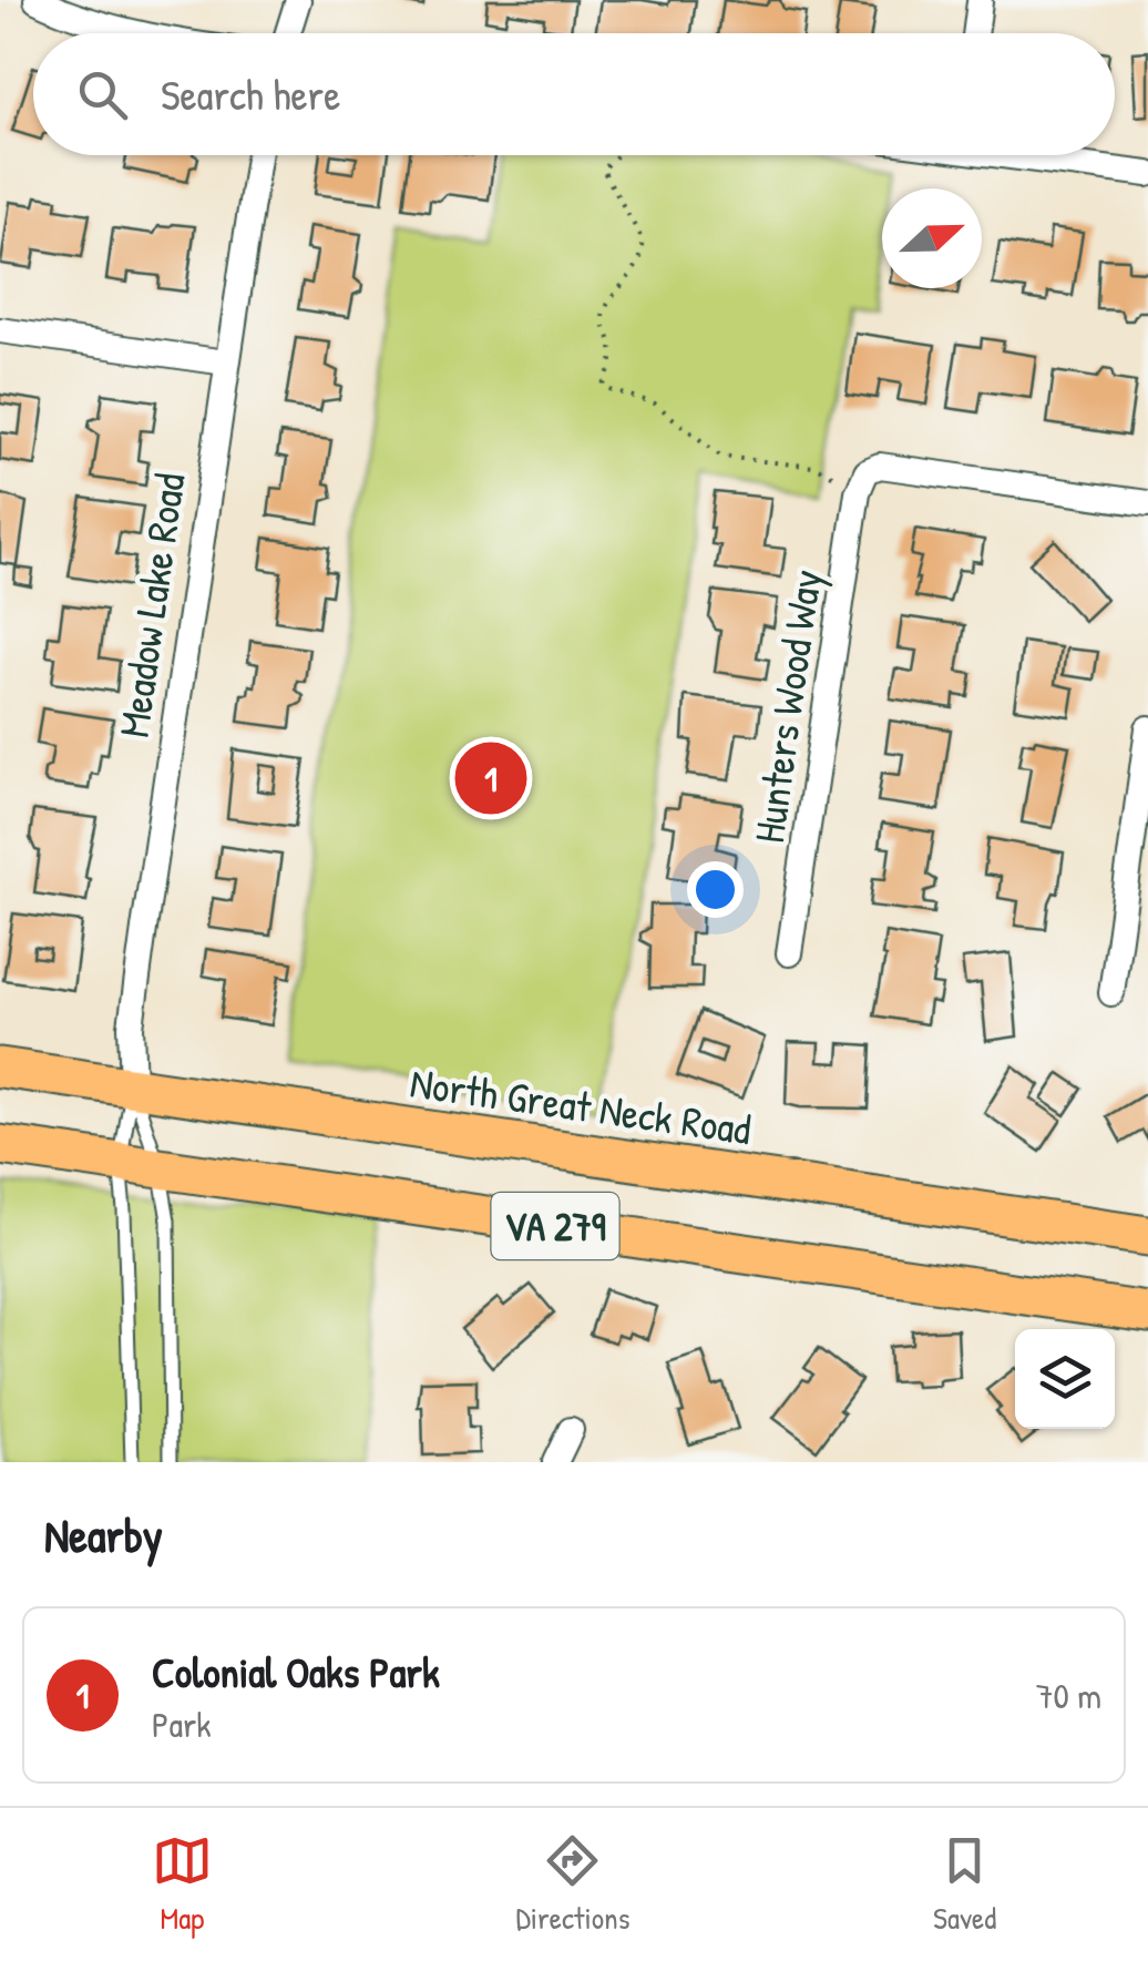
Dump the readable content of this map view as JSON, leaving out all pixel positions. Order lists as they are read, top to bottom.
{
  "streets": {
    "main road": ["North Great Neck Road", "VA 279"],
    "street": ["Meadow Lake Road", "Hunters Wood Way"]
  },
  "crossings": [
    ["Meadow Lake Road", "North Great Neck Road"]
  ],
  "north": "right",
  "page": {
    "search": "Search here",
    "pins": "1",
    "heading": "Nearby",
    "list": [
      {
        "mark": "1",
        "name": "Colonial Oaks Park",
        "note": "Park",
        "value": "70 m"
      }
    ],
    "nav": ["Map", "Directions", "Saved"]
  }
}
